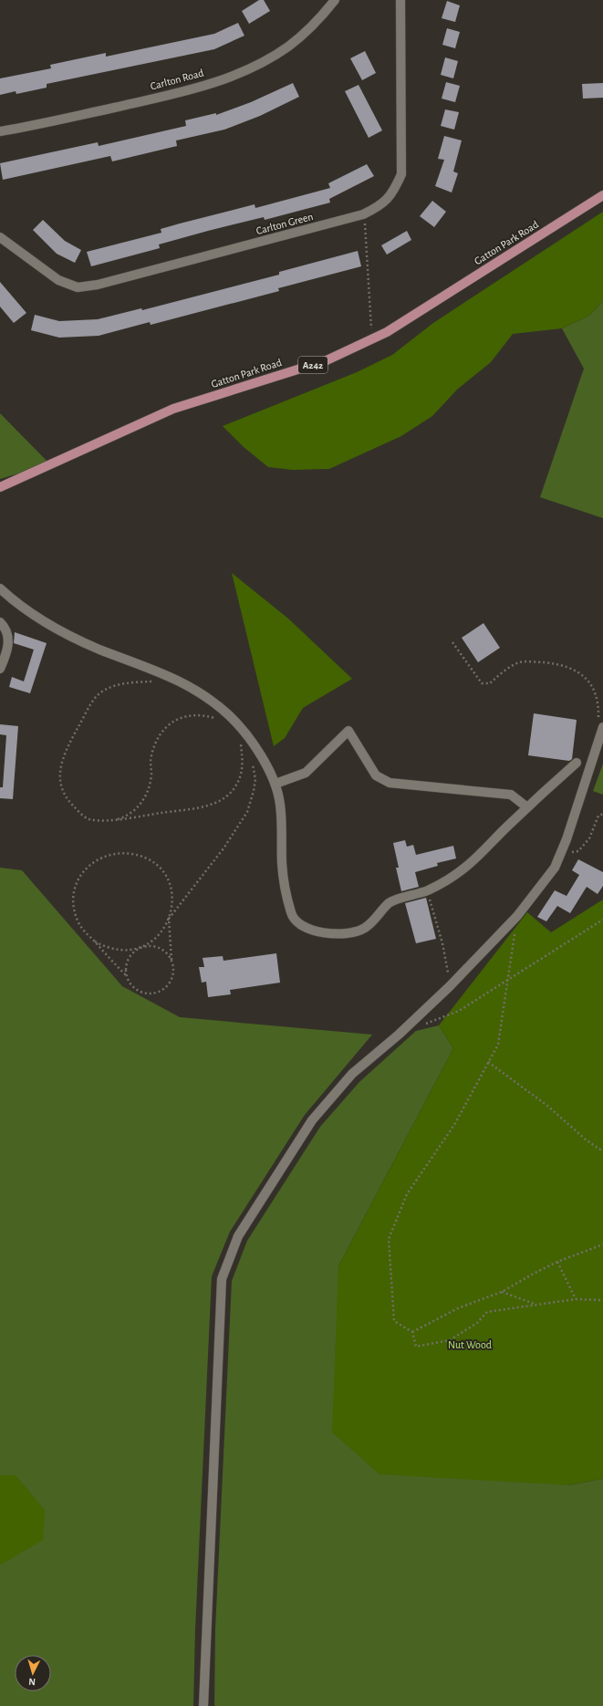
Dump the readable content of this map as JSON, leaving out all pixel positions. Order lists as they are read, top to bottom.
{
  "streets": {
    "main road": ["Gatton Park Road", "A242"],
    "street": ["Carlton Road", "Carlton Green"]
  },
  "parks": ["Nut Wood"],
  "north": "bottom"
}
